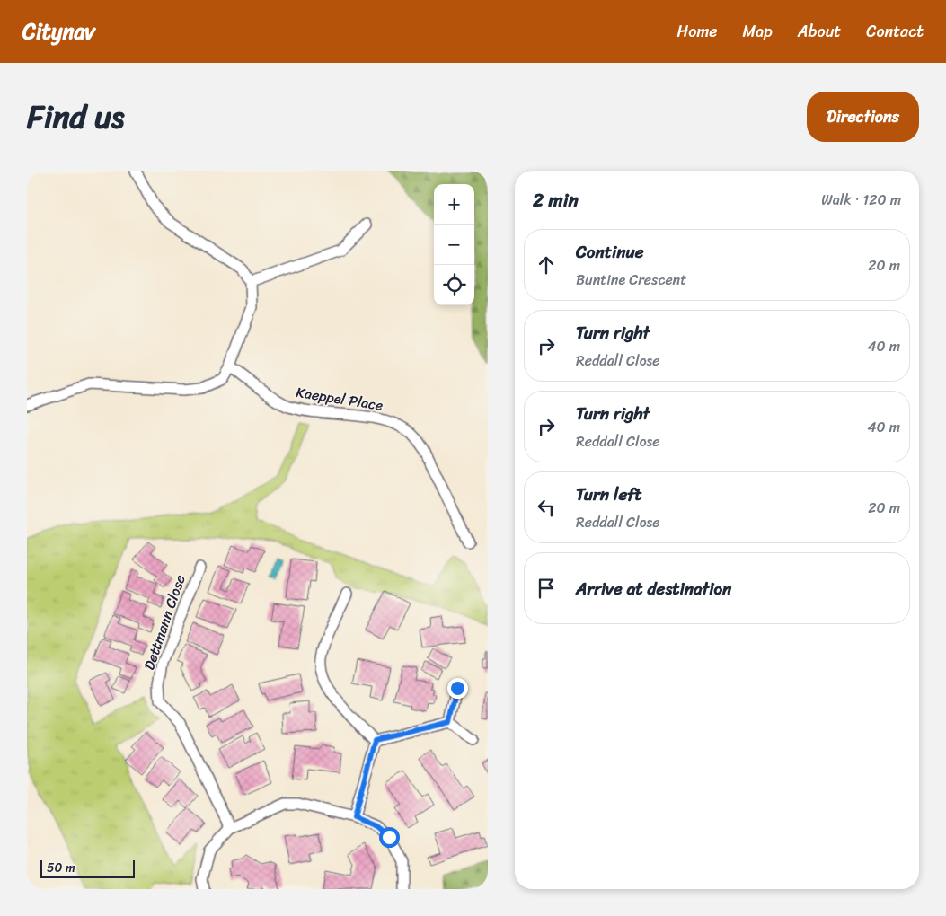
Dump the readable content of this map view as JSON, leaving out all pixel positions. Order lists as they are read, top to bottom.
{
  "streets": {
    "street": ["Kaeppel Place", "Dettmann Close"]
  },
  "scale_bar": "50 m",
  "page": {
    "header": "Citynav",
    "nav": [
      "Home",
      "Map",
      "About",
      "Contact"
    ],
    "title": "Find us",
    "buttons": "Directions",
    "heading": ["2 min", "Walk · 120 m"],
    "map_buttons": ["+", "−"],
    "list": [
      ["Continue", "Buntine Crescent", "20 m"],
      ["Turn right", "Reddall Close", "40 m"],
      ["Turn right", "Reddall Close", "40 m"],
      ["Turn left", "Reddall Close", "20 m"],
      "Arrive at destination"
    ],
    "scale": "50 m"
  }
}
